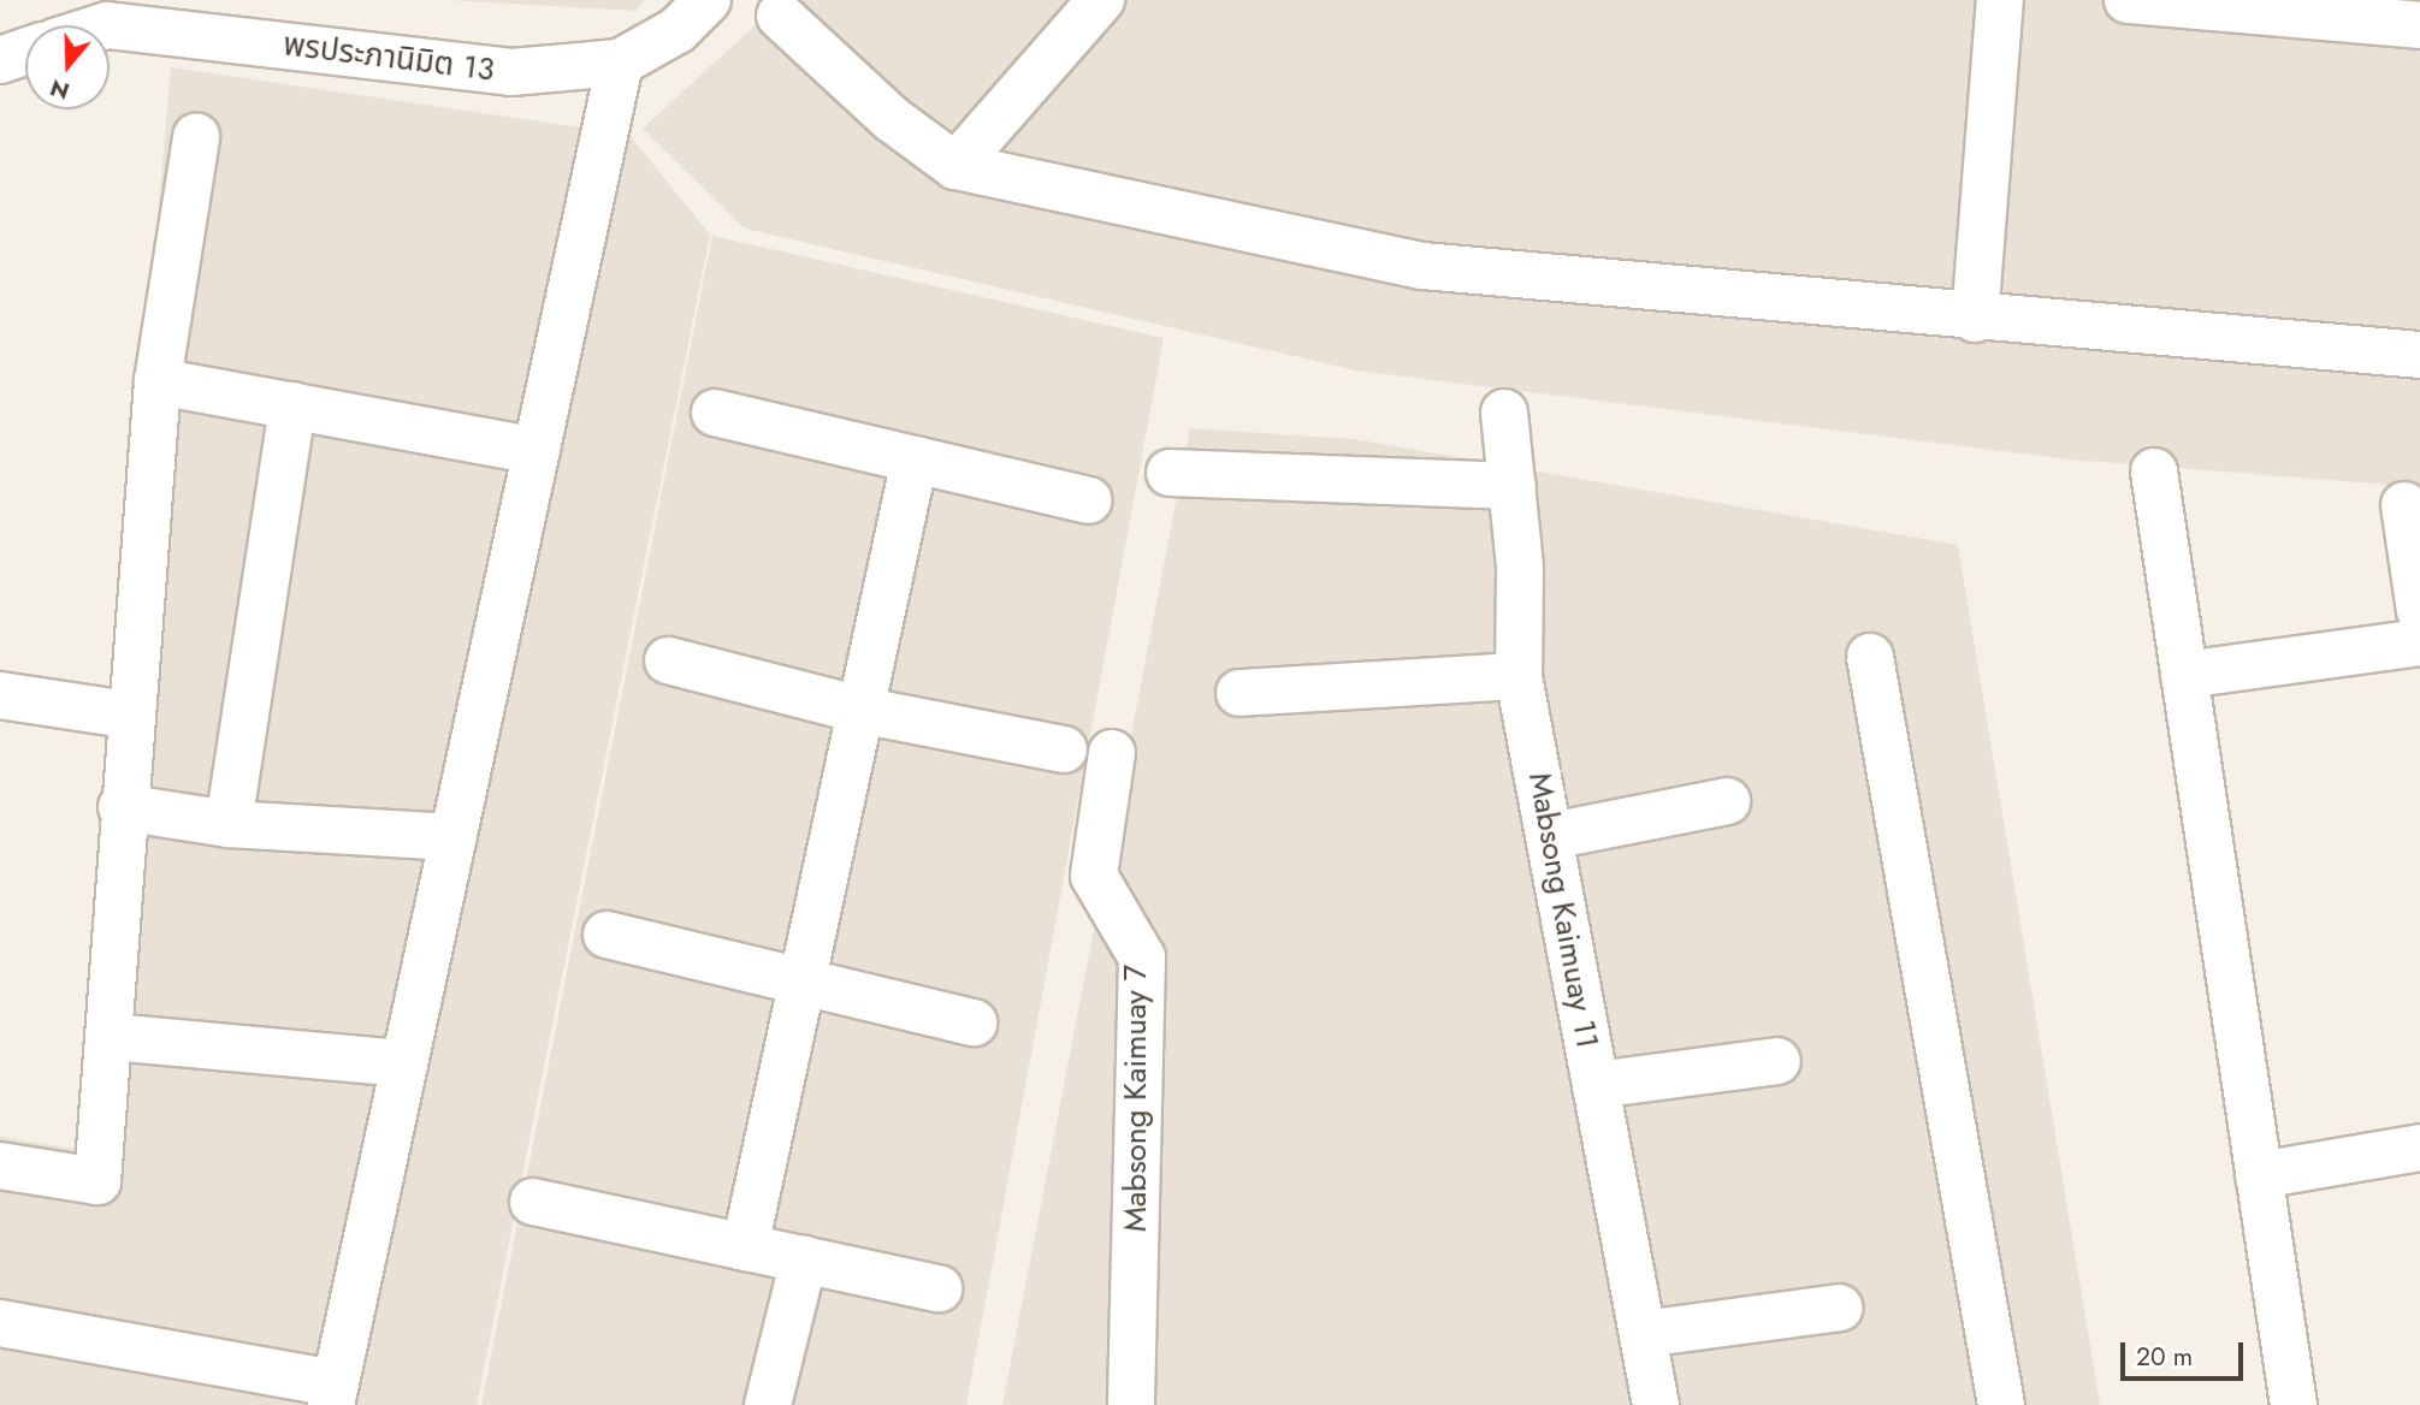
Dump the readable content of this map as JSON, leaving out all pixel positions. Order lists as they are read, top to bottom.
{
  "streets": {
    "street": ["พรประภานิมิต 13", "Mabsong Kaimuay 11", "Mabsong Kaimuay 7"]
  },
  "scale_bar": "20 m",
  "north": "bottom"
}
